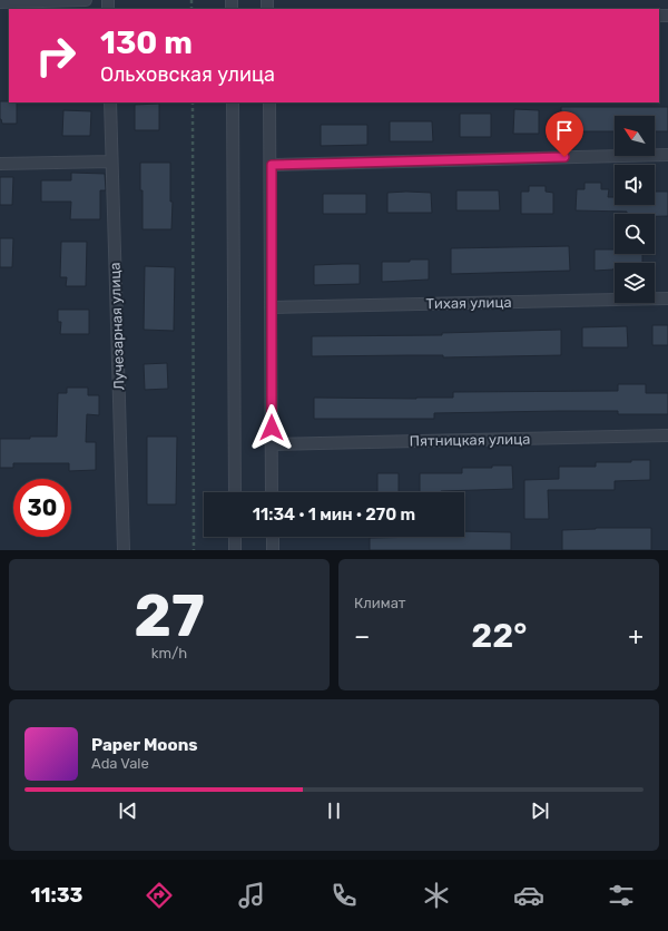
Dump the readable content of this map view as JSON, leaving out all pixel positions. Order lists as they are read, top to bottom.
{
  "streets": {
    "street": ["Тихая улица", "Лучезарная улица", "Пятницкая улица"]
  },
  "north": "top left",
  "page": {
    "turn": ["130 m", "Ольховская улица"],
    "limit": "30",
    "trip": "11:34 · 1 мин · 270 m",
    "tile": [
      ["27", "km/h"],
      "Климат"
    ],
    "heat": ["−", "22°", "+"],
    "song": ["Paper Moons", "Ada Vale"],
    "tabs": "11:33"
  }
}
